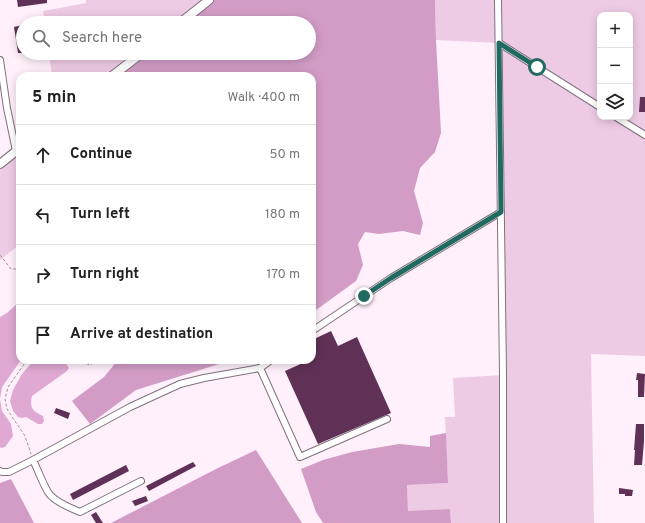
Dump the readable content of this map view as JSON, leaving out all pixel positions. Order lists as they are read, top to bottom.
{
  "page": {
    "map_buttons": ["+", "−"],
    "search": "Search here",
    "heading": ["5 min", "Walk · 400 m"],
    "list": [
      ["Continue", "50 m"],
      ["Turn left", "180 m"],
      ["Turn right", "170 m"],
      "Arrive at destination"
    ]
  }
}
